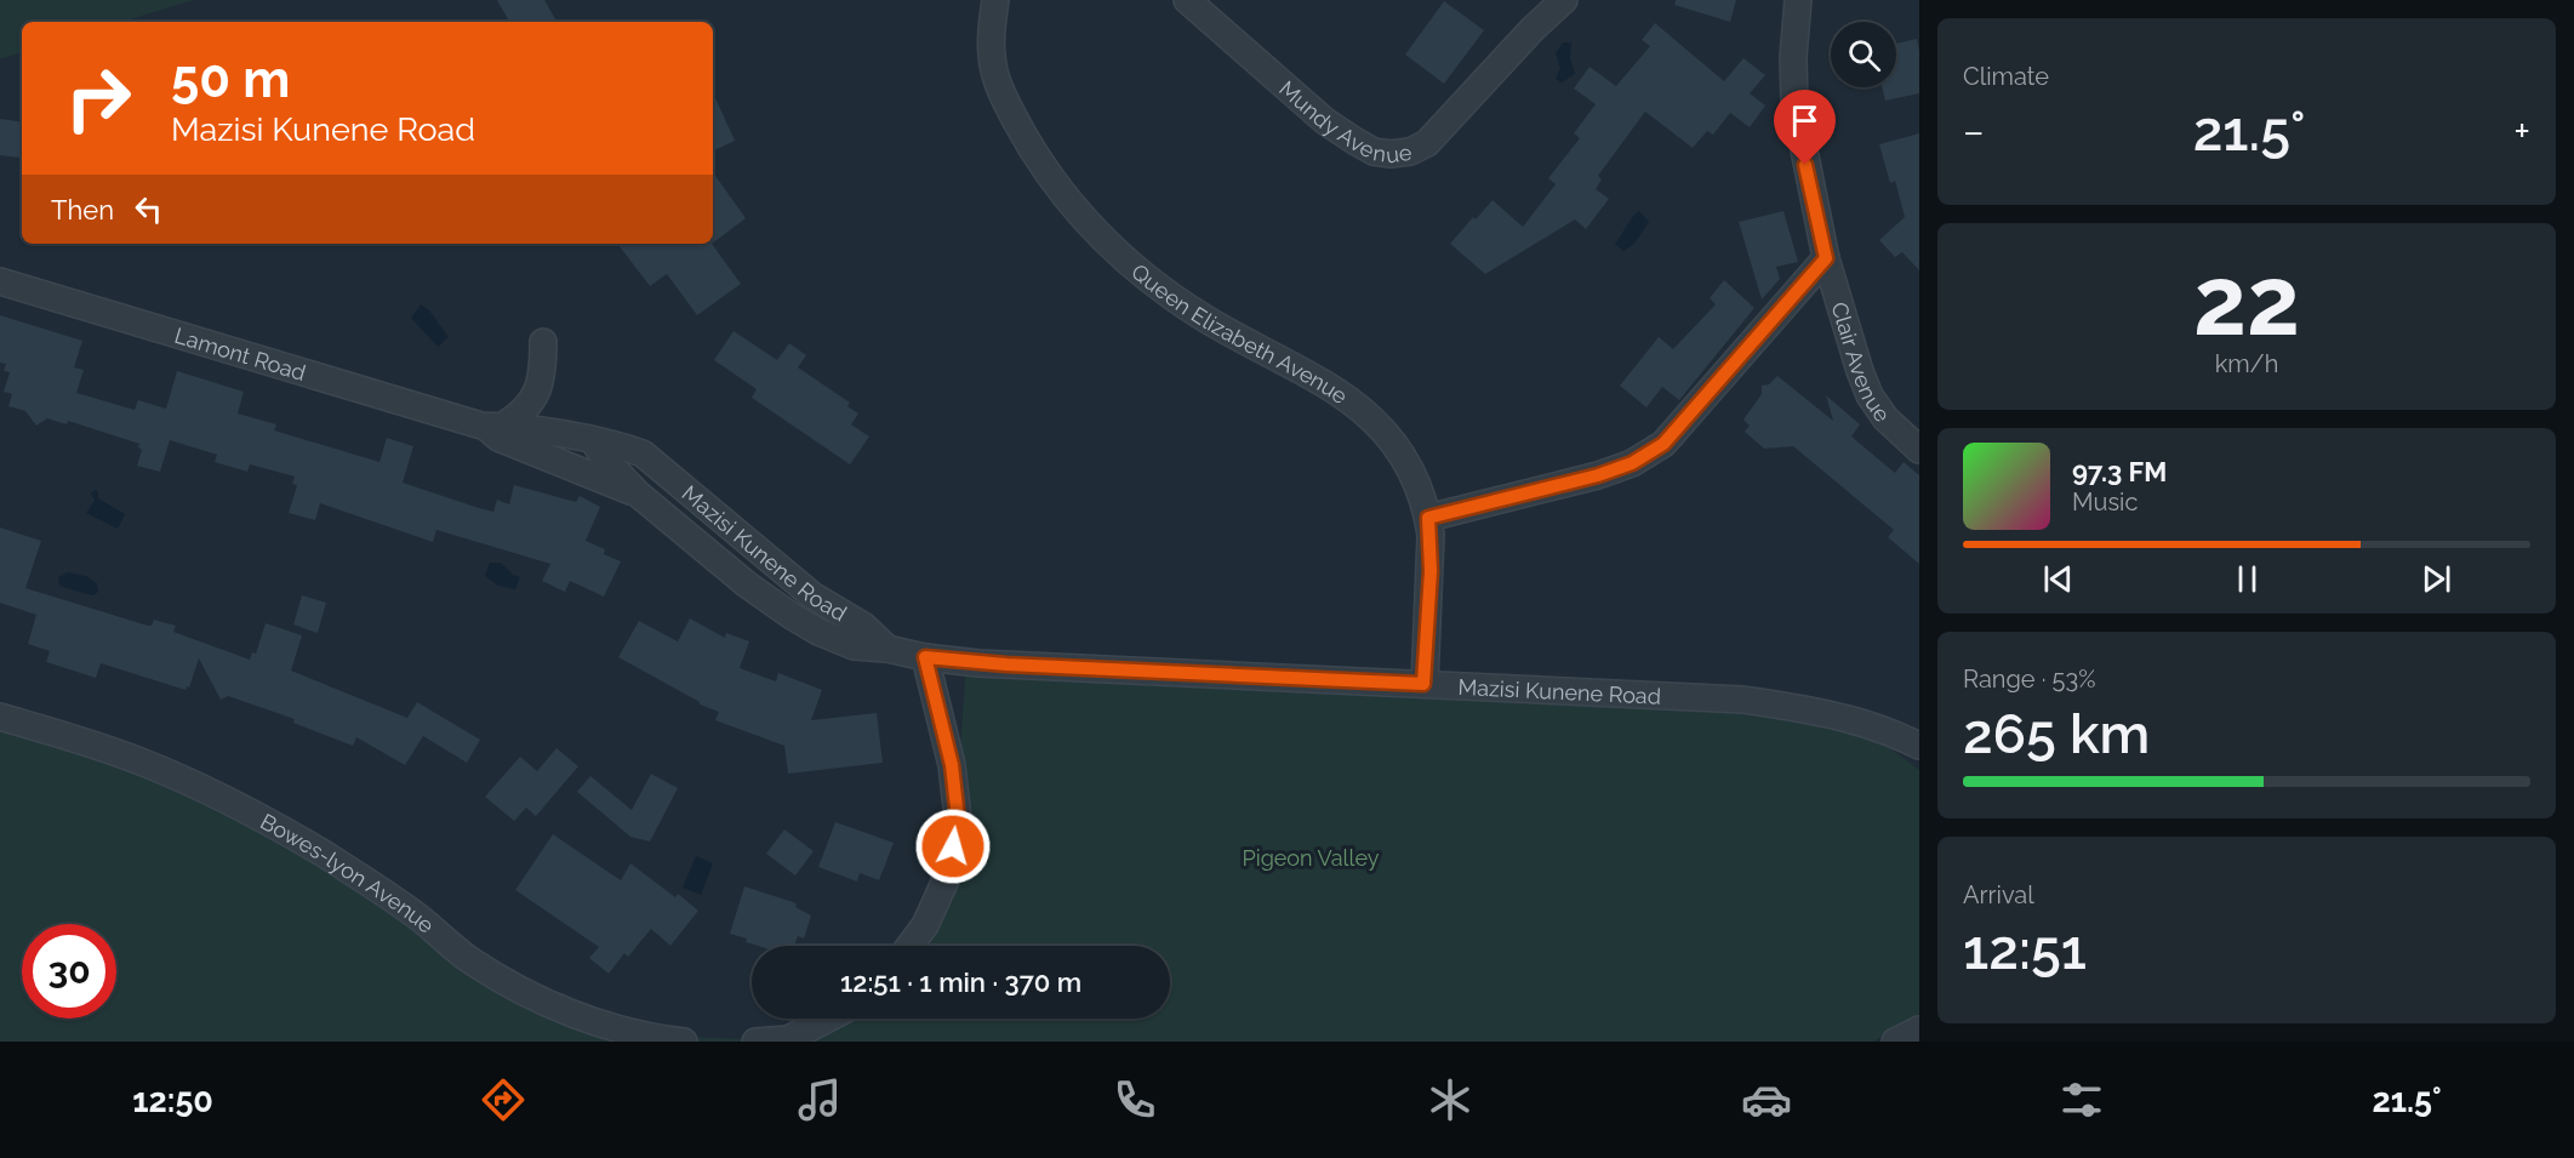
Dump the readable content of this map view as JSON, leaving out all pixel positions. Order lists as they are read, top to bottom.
{
  "streets": {
    "street": [
      "Mundy Avenue",
      "Queen Elizabeth Avenue",
      "Lamont Road",
      "Clair Avenue",
      "Mazisi Kunene Road",
      "Bowes-lyon Avenue"
    ]
  },
  "crossings": [
    ["Queen Elizabeth Avenue", "Mazisi Kunene Road"],
    ["Lamont Road", "Mazisi Kunene Road"]
  ],
  "parks": ["Pigeon Valley"],
  "page": {
    "tile": [
      "Climate",
      ["22", "km/h"],
      ["Range · 53%", "265 km"],
      ["Arrival", "12:51"]
    ],
    "turn": ["50 m", "Mazisi Kunene Road"],
    "heat": ["−", "21.5°", "+"],
    "then": "Then",
    "song": ["97.3 FM", "Music"],
    "limit": "30",
    "trip": "12:51 · 1 min · 370 m",
    "tabs": ["12:50", "21.5°"]
  }
}
